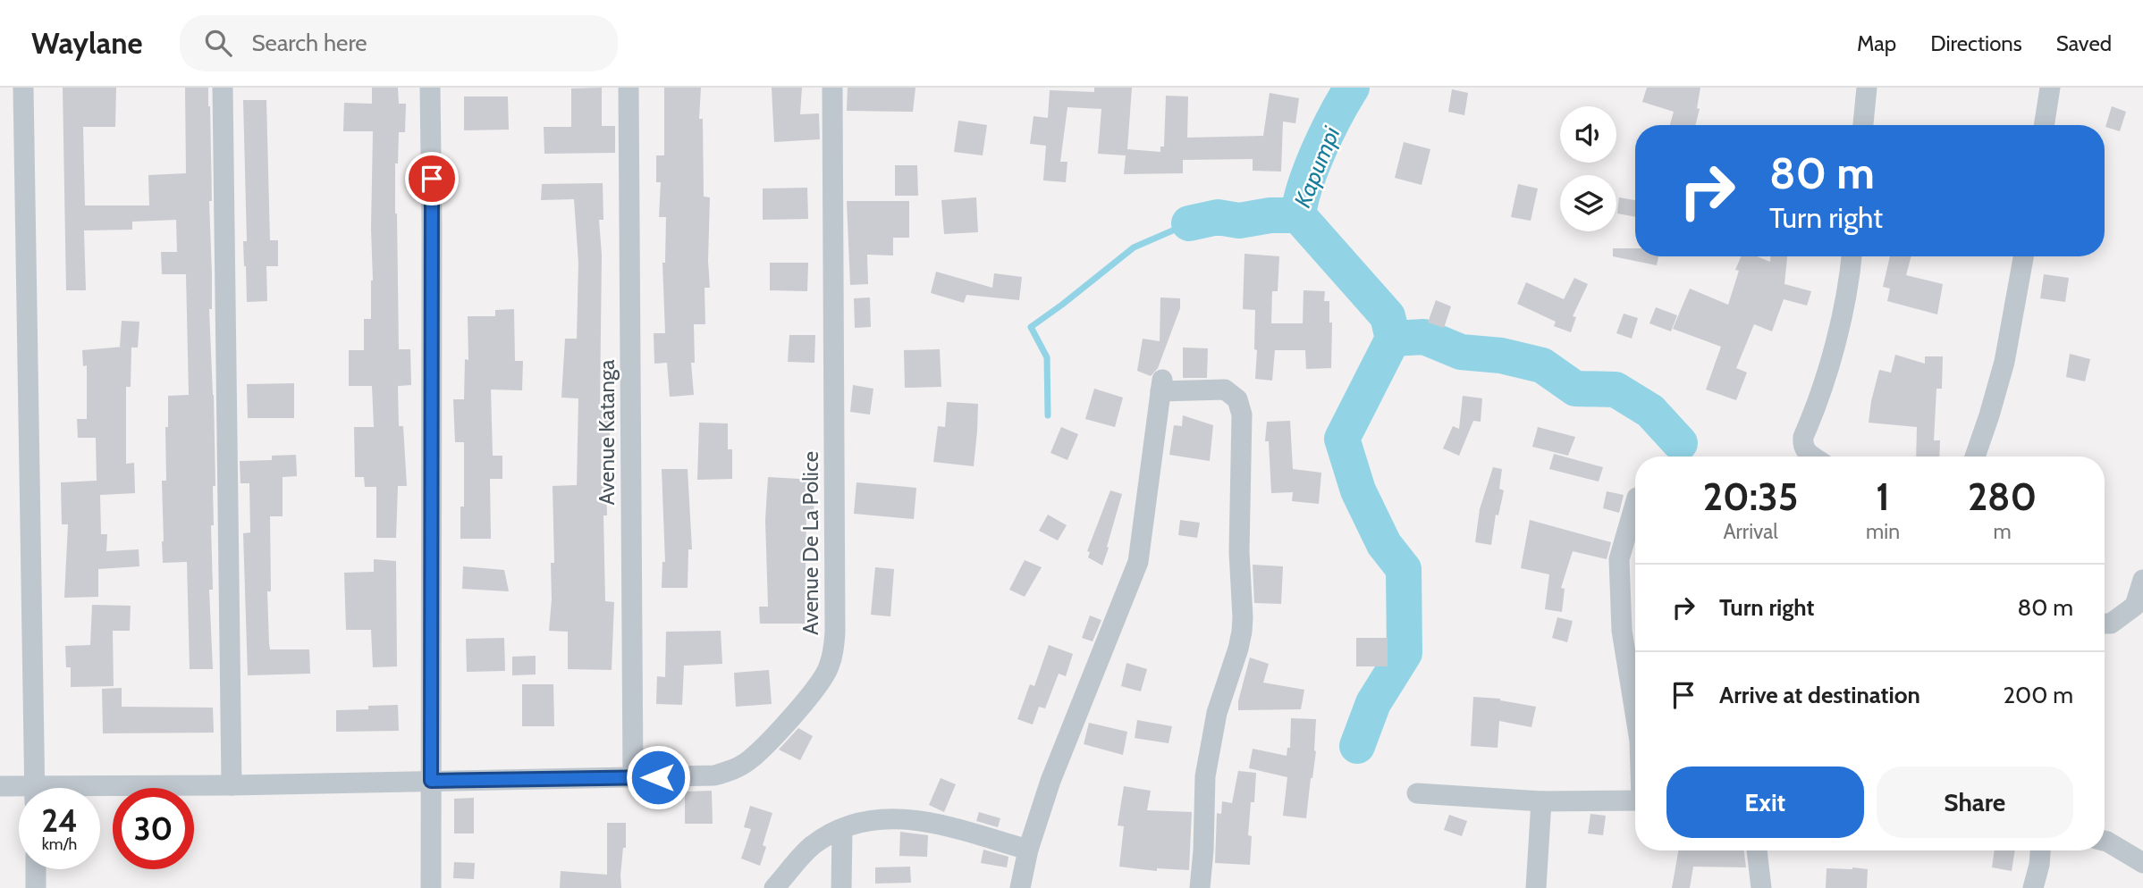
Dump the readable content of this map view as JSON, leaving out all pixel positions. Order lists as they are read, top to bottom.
{
  "streets": {
    "street": ["Avenue Katanga", "Avenue De La Police"]
  },
  "crossings": [
    ["Avenue Katanga", "Avenue De La Police"]
  ],
  "water": ["Kapumpi"],
  "page": {
    "header": "Waylane",
    "search": "Search here",
    "nav": ["Map", "Directions", "Saved"],
    "turn": ["80 m", "Turn right"],
    "eta": [
      "20:35",
      "Arrival",
      "1",
      "min",
      "280",
      "m"
    ],
    "list": [
      {
        "name": "Turn right",
        "value": "80 m"
      },
      {
        "name": "Arrive at destination",
        "value": "200 m"
      }
    ],
    "buttons": ["Exit", "Share"],
    "speed": "24 km/h",
    "limit": "30"
  }
}
